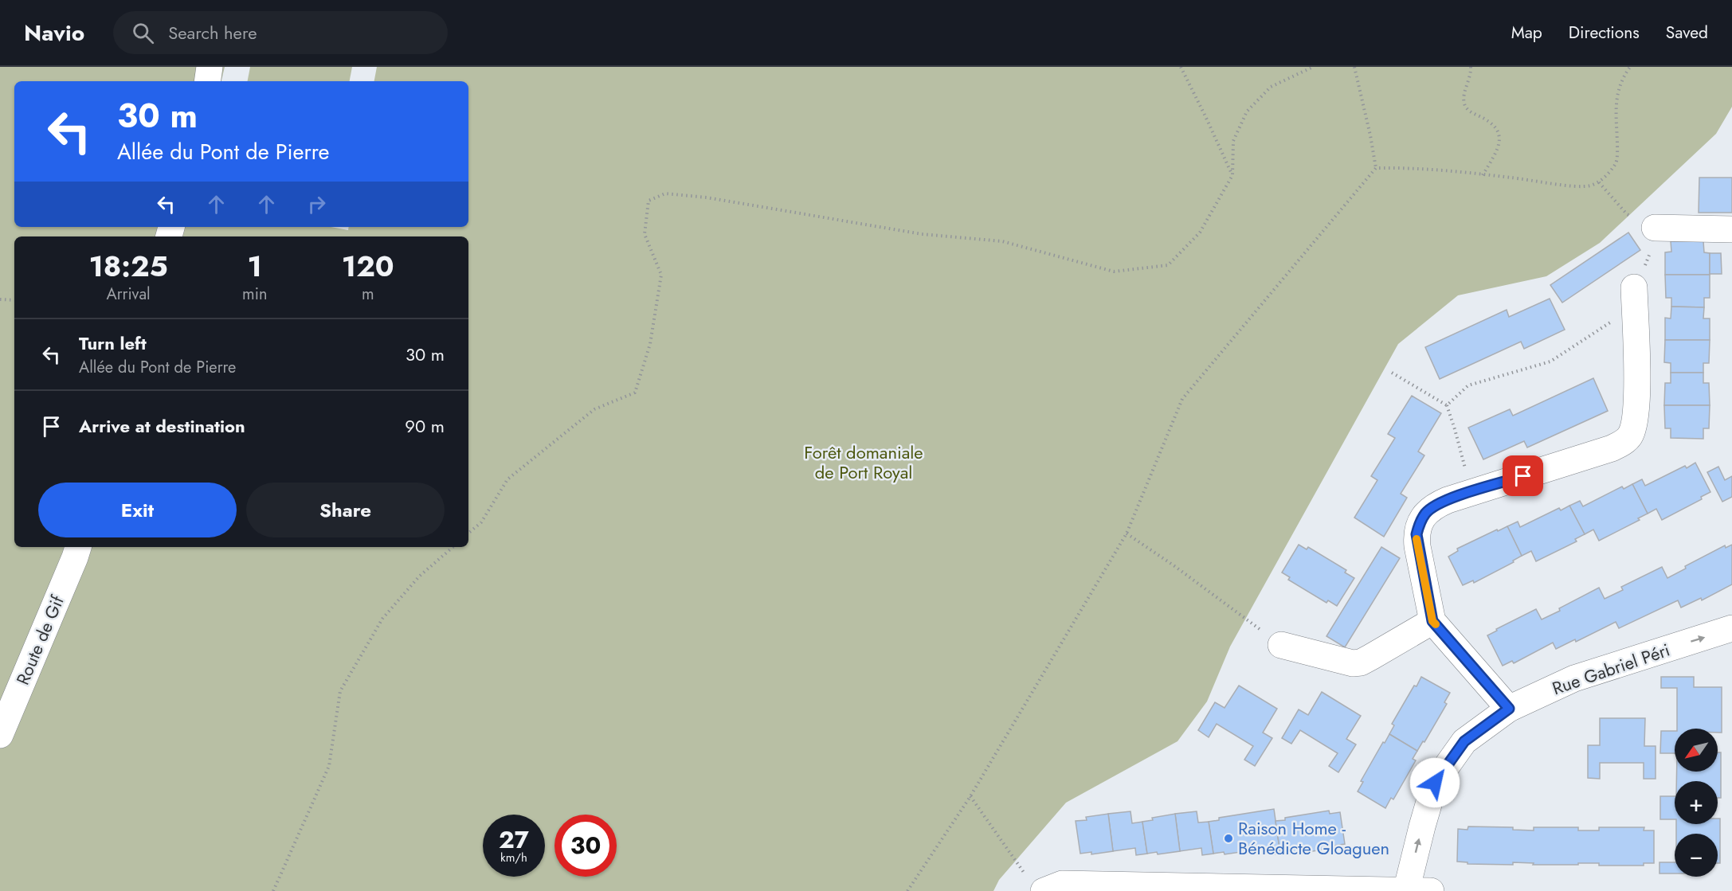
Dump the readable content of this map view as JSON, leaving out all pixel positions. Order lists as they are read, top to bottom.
{
  "streets": {
    "street": ["Route de Gif", "Rue Gabriel Péri"]
  },
  "one_way": ["Rue Gabriel Péri"],
  "parks": ["Forêt domaniale de Port Royal"],
  "places": ["Raison Home - Bénédicte Gloaguen"],
  "north": "bottom left",
  "page": {
    "header": "Navio",
    "search": "Search here",
    "nav": ["Map", "Directions", "Saved"],
    "turn": ["30 m", "Allée du Pont de Pierre"],
    "eta": [
      "18:25",
      "Arrival",
      "1",
      "min",
      "120",
      "m"
    ],
    "list": [
      {
        "name": "Turn left",
        "note": "Allée du Pont de Pierre",
        "value": "30 m"
      },
      {
        "name": "Arrive at destination",
        "value": "90 m"
      }
    ],
    "buttons": ["Exit", "Share"],
    "map_buttons": ["+", "−"],
    "speed": "27 km/h",
    "limit": "30"
  }
}
